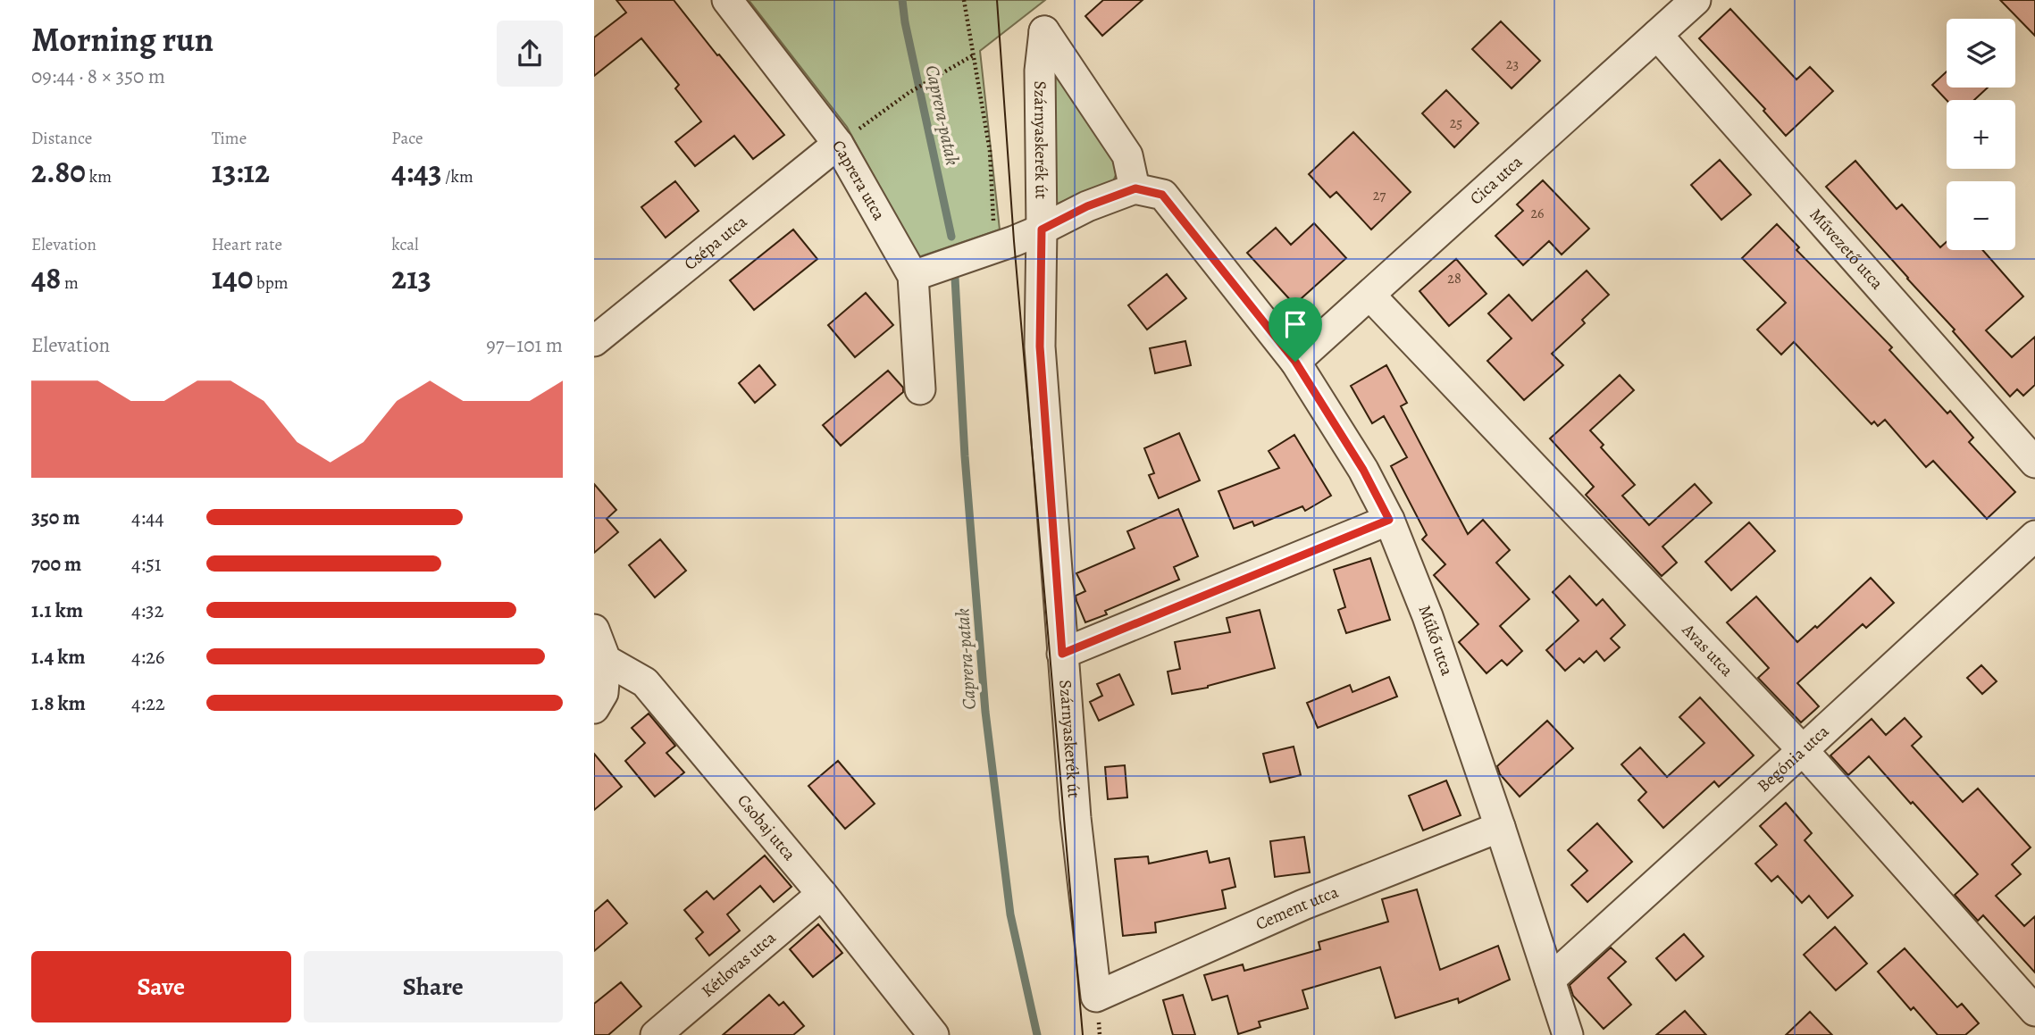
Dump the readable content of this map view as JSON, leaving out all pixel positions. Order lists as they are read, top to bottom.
{
  "streets": {
    "street": [
      "Szárnyaskerék út",
      "Caprera utca",
      "Cica utca",
      "Csépa utca",
      "Művezető utca",
      "Műkő utca",
      "Avas utca",
      "Begónia utca",
      "Csobaj utca",
      "Cement utca",
      "Kétlovas utca"
    ]
  },
  "crossings": [
    ["Szárnyaskerék út", "Műkő utca"],
    ["Szárnyaskerék út", "Cement utca"],
    ["Caprera utca", "Csépa utca"],
    ["Cica utca", "Művezető utca"],
    ["Cica utca", "Műkő utca"],
    ["Cica utca", "Avas utca"],
    ["Műkő utca", "Begónia utca"],
    ["Műkő utca", "Cement utca"],
    ["Avas utca", "Begónia utca"],
    ["Csobaj utca", "Kétlovas utca"]
  ],
  "water": ["Caprera-patak"],
  "house_numbers": [
    "23",
    "25",
    "27",
    "26",
    "28"
  ],
  "page": {
    "heading": ["Morning run", "09:44 · 8 × 350 m"],
    "map_buttons": ["+", "−"],
    "stats": [
      ["Distance", "2.80 km"],
      ["Time", "13:12"],
      ["Pace", "4:43 /km"],
      ["Elevation", "48 m"],
      ["Heart rate", "140 bpm"],
      ["kcal", "213"]
    ],
    "chart": ["Elevation", "97–101 m"],
    "list": [
      {
        "name": "350 m",
        "note": "4:44"
      },
      {
        "name": "700 m",
        "note": "4:51"
      },
      {
        "name": "1.1 km",
        "note": "4:32"
      },
      {
        "name": "1.4 km",
        "note": "4:26"
      },
      {
        "name": "1.8 km",
        "note": "4:22"
      }
    ],
    "buttons": ["Save", "Share"]
  }
}
